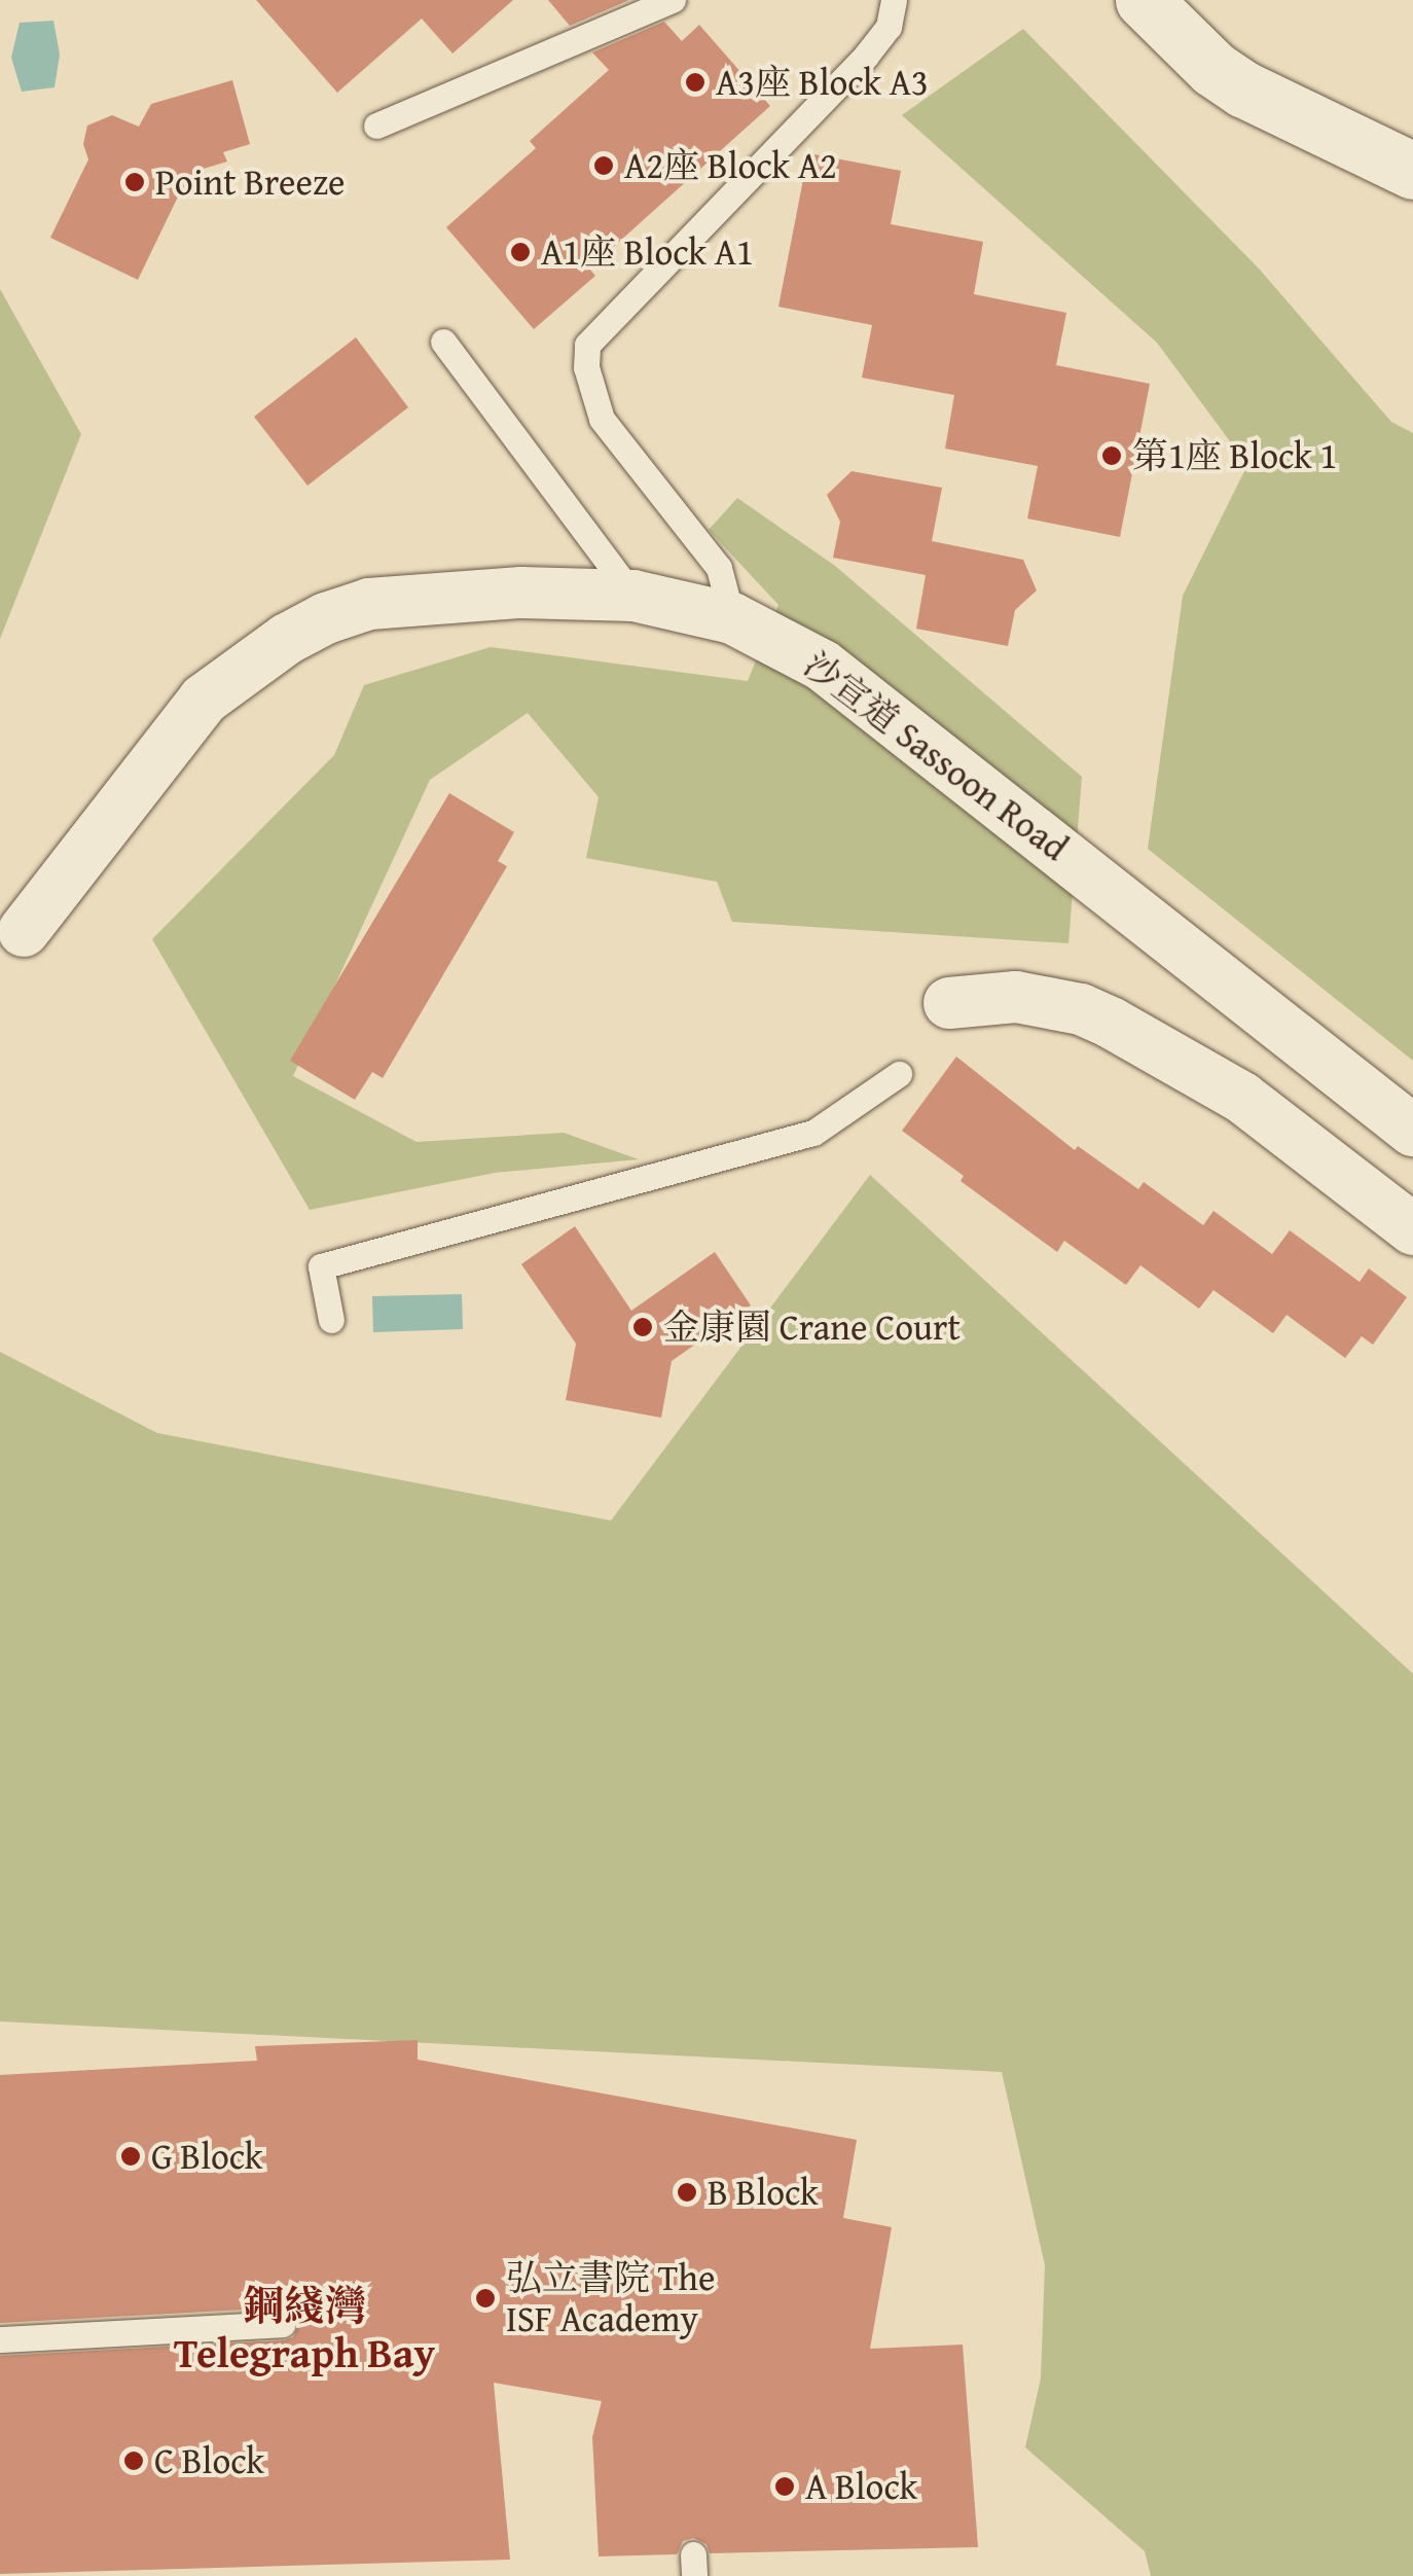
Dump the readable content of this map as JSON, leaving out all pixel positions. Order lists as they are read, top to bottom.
{
  "streets": {
    "street": ["沙宣道 Sassoon Road"]
  },
  "districts": ["鋼綫灣 Telegraph Bay"],
  "places": [
    "A3座 Block A3",
    "A2座 Block A2",
    "Point Breeze",
    "A1座 Block A1",
    "第1座 Block 1",
    "金康園 Crane Court",
    "G Block",
    "B Block",
    "弘立書院 The ISF Academy",
    "C Block",
    "A Block"
  ]
}
